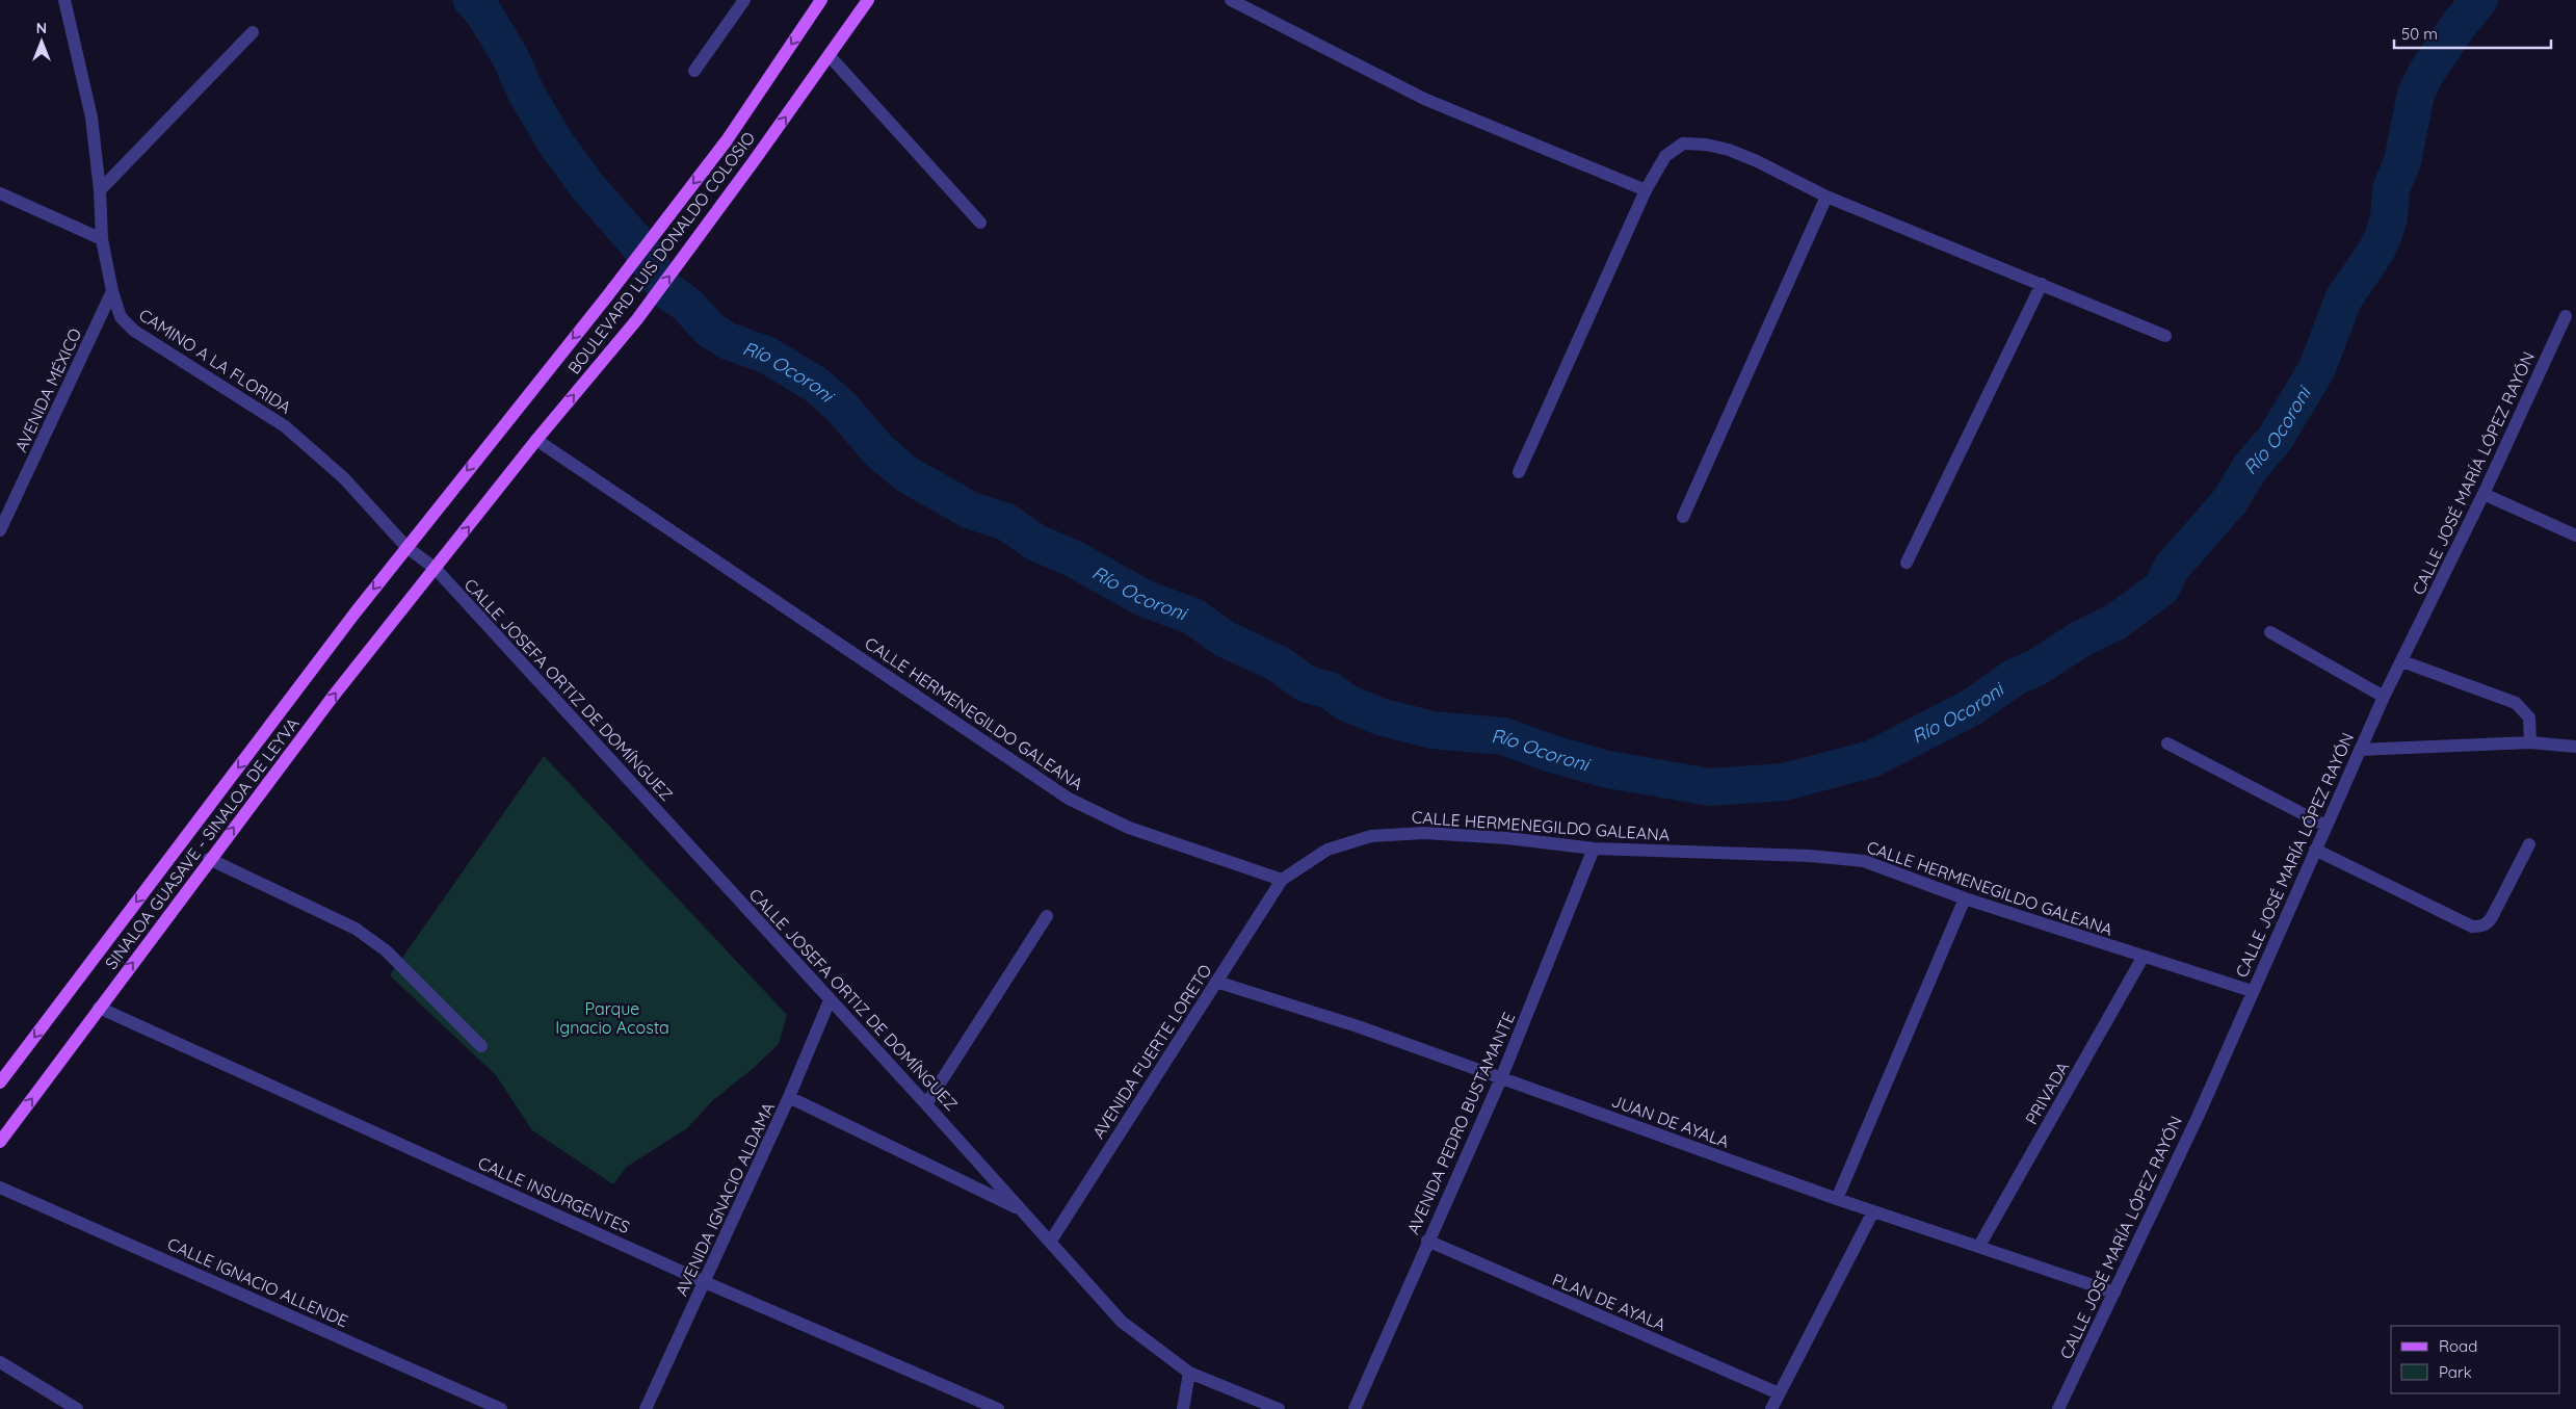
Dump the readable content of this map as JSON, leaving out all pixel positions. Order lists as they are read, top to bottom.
{
  "streets": {
    "main road": ["BOULEVARD LUIS DONALDO COLOSIO", "SINALOA GUASAVE - SINALOA DE LEYVA"],
    "street": [
      "CAMINO A LA FLORIDA",
      "AVENIDA MÉXICO",
      "CALLE JOSÉ MARÍA LÓPEZ RAYÓN",
      "CALLE JOSEFA ORTIZ DE DOMÍNGUEZ",
      "CALLE HERMENEGILDO GALEANA",
      "AVENIDA FUERTE LORETO",
      "PRIVADA",
      "JUAN DE AYALA",
      "AVENIDA PEDRO BUSTAMANTE",
      "CALLE INSURGENTES",
      "AVENIDA IGNACIO ALDAMA",
      "CALLE IGNACIO ALLENDE",
      "PLAN DE AYALA"
    ]
  },
  "crossings": [
    ["BOULEVARD LUIS DONALDO COLOSIO", "CAMINO A LA FLORIDA"],
    ["BOULEVARD LUIS DONALDO COLOSIO", "CALLE JOSEFA ORTIZ DE DOMÍNGUEZ"],
    ["BOULEVARD LUIS DONALDO COLOSIO", "CALLE HERMENEGILDO GALEANA"],
    ["BOULEVARD LUIS DONALDO COLOSIO", "SINALOA GUASAVE - SINALOA DE LEYVA"],
    ["CAMINO A LA FLORIDA", "AVENIDA MÉXICO"],
    ["CAMINO A LA FLORIDA", "CALLE JOSEFA ORTIZ DE DOMÍNGUEZ"],
    ["CAMINO A LA FLORIDA", "SINALOA GUASAVE - SINALOA DE LEYVA"],
    ["CALLE JOSÉ MARÍA LÓPEZ RAYÓN", "CALLE HERMENEGILDO GALEANA"],
    ["CALLE JOSÉ MARÍA LÓPEZ RAYÓN", "JUAN DE AYALA"],
    ["CALLE JOSEFA ORTIZ DE DOMÍNGUEZ", "SINALOA GUASAVE - SINALOA DE LEYVA"],
    ["CALLE JOSEFA ORTIZ DE DOMÍNGUEZ", "AVENIDA FUERTE LORETO"],
    ["CALLE JOSEFA ORTIZ DE DOMÍNGUEZ", "AVENIDA IGNACIO ALDAMA"],
    ["CALLE HERMENEGILDO GALEANA", "AVENIDA FUERTE LORETO"],
    ["CALLE HERMENEGILDO GALEANA", "PRIVADA"],
    ["CALLE HERMENEGILDO GALEANA", "AVENIDA PEDRO BUSTAMANTE"],
    ["SINALOA GUASAVE - SINALOA DE LEYVA", "CALLE INSURGENTES"],
    ["AVENIDA FUERTE LORETO", "JUAN DE AYALA"],
    ["PRIVADA", "JUAN DE AYALA"],
    ["JUAN DE AYALA", "AVENIDA PEDRO BUSTAMANTE"],
    ["AVENIDA PEDRO BUSTAMANTE", "PLAN DE AYALA"],
    ["CALLE INSURGENTES", "AVENIDA IGNACIO ALDAMA"]
  ],
  "water": ["Río Ocoroni"],
  "parks": ["Parque Ignacio Acosta"],
  "legend": ["Road", "Park"],
  "scale_bar": "50 m",
  "north": "top"
}
